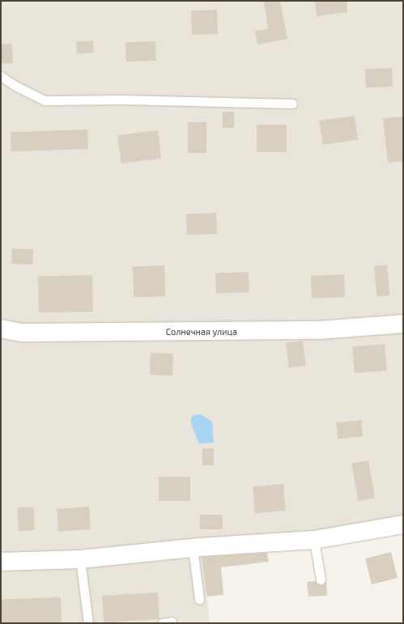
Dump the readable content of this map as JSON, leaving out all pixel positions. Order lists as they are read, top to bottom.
{
  "streets": {
    "street": ["Солнечная улица"]
  }
}
